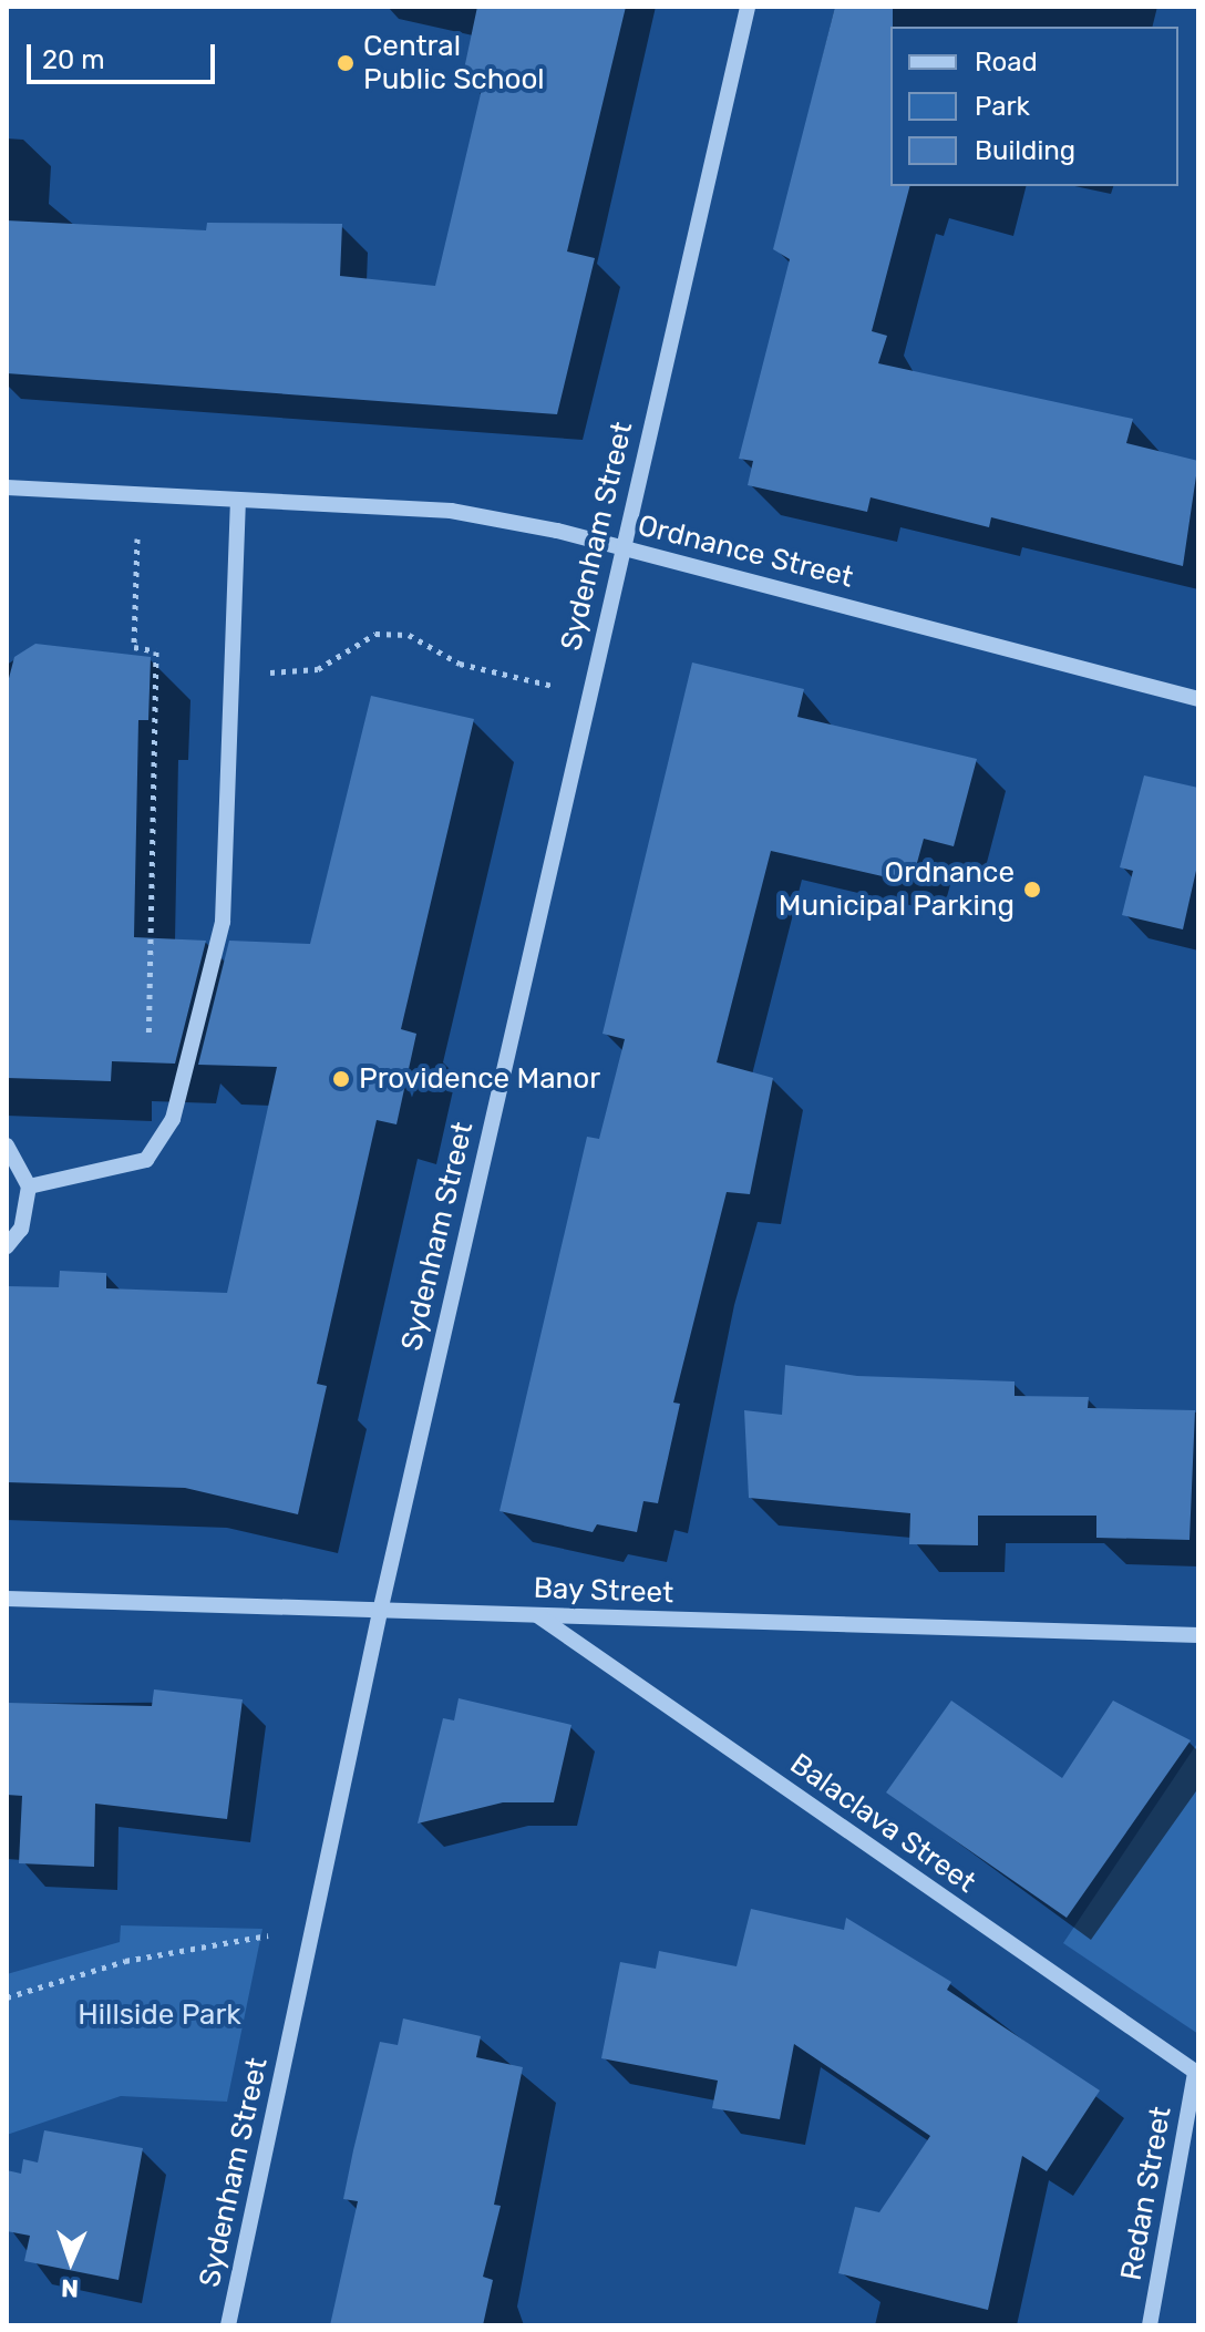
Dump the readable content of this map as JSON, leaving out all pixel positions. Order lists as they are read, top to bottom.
{
  "streets": {
    "street": [
      "Sydenham Street",
      "Ordnance Street",
      "Bay Street",
      "Balaclava Street",
      "Redan Street"
    ]
  },
  "crossings": [
    ["Sydenham Street", "Ordnance Street"],
    ["Sydenham Street", "Bay Street"],
    ["Bay Street", "Balaclava Street"],
    ["Balaclava Street", "Redan Street"]
  ],
  "parks": ["Hillside Park"],
  "places": ["Central Public School", "Ordnance Municipal Parking", "Providence Manor"],
  "legend": ["Road", "Park", "Building"],
  "scale_bar": "20 m",
  "north": "bottom"
}
